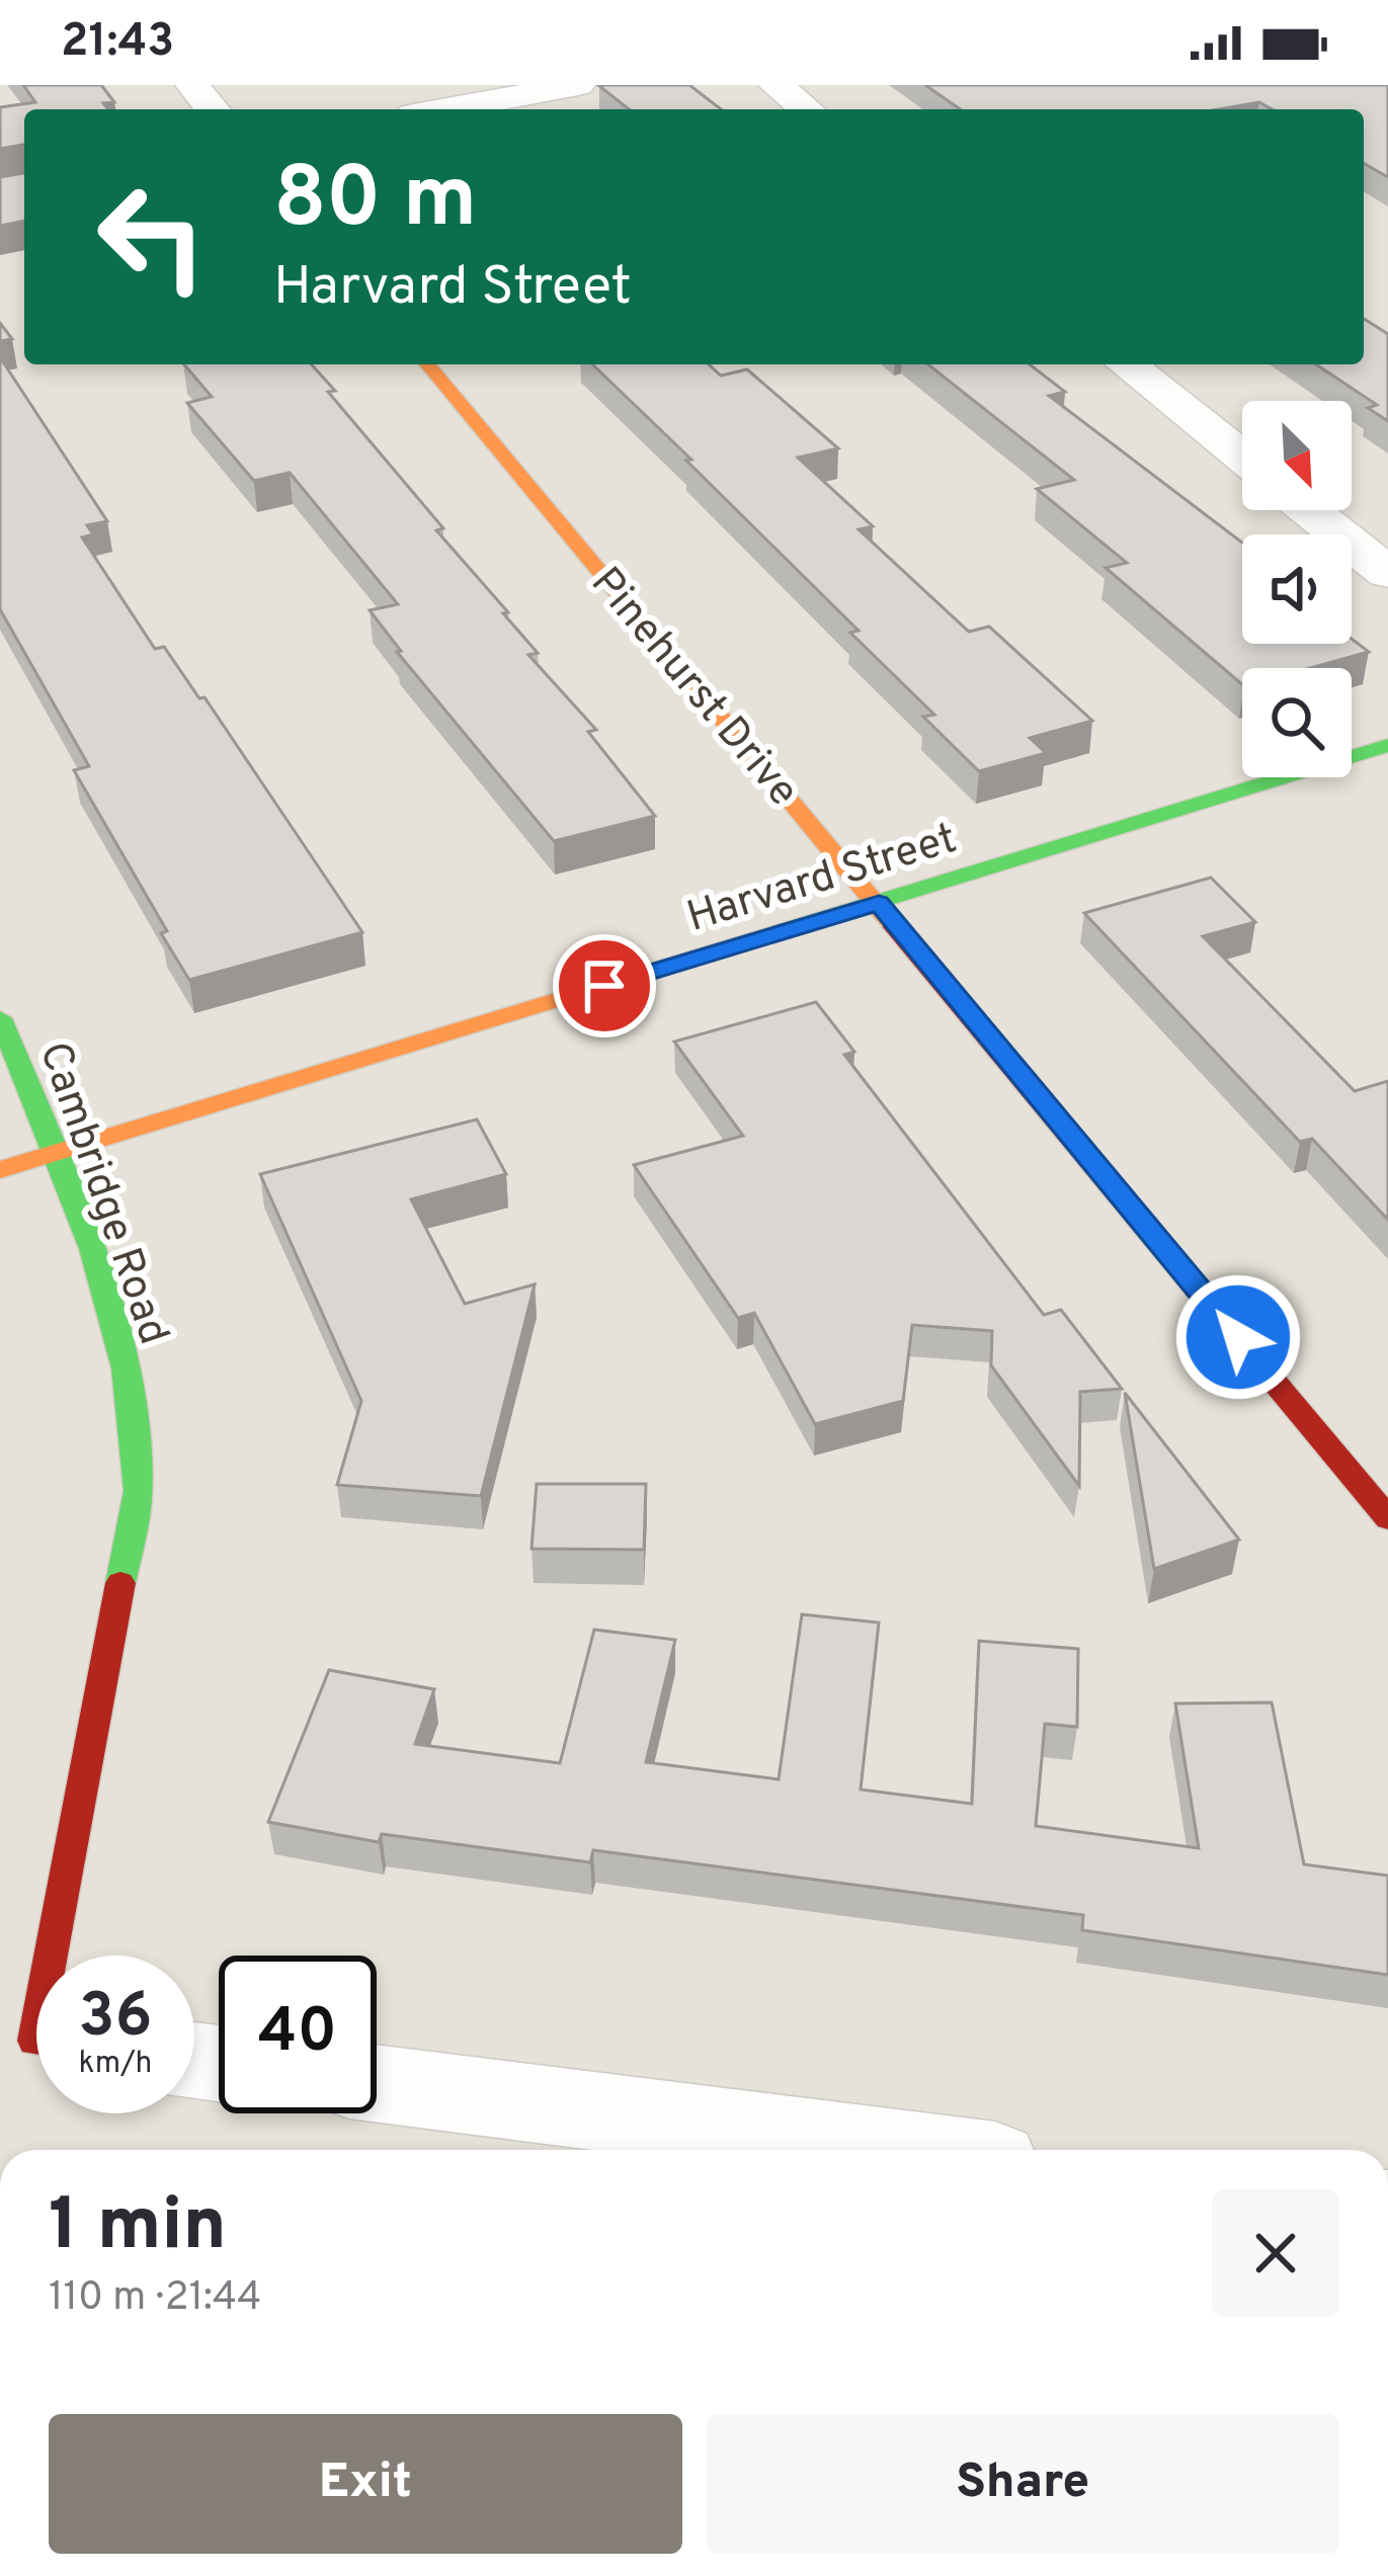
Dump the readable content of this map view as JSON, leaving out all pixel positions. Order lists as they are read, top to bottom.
{
  "streets": {
    "street": ["Pinehurst Drive", "Harvard Street", "Cambridge Road"]
  },
  "crossings": [
    ["Pinehurst Drive", "Harvard Street"],
    ["Harvard Street", "Cambridge Road"]
  ],
  "north": "bottom right",
  "page": {
    "status": "21:43",
    "turn": ["80 m", "Harvard Street"],
    "speed": "36 km/h",
    "limit": "40",
    "heading": ["1 min", "110 m · 21:44"],
    "buttons": ["Exit", "Share"]
  }
}
